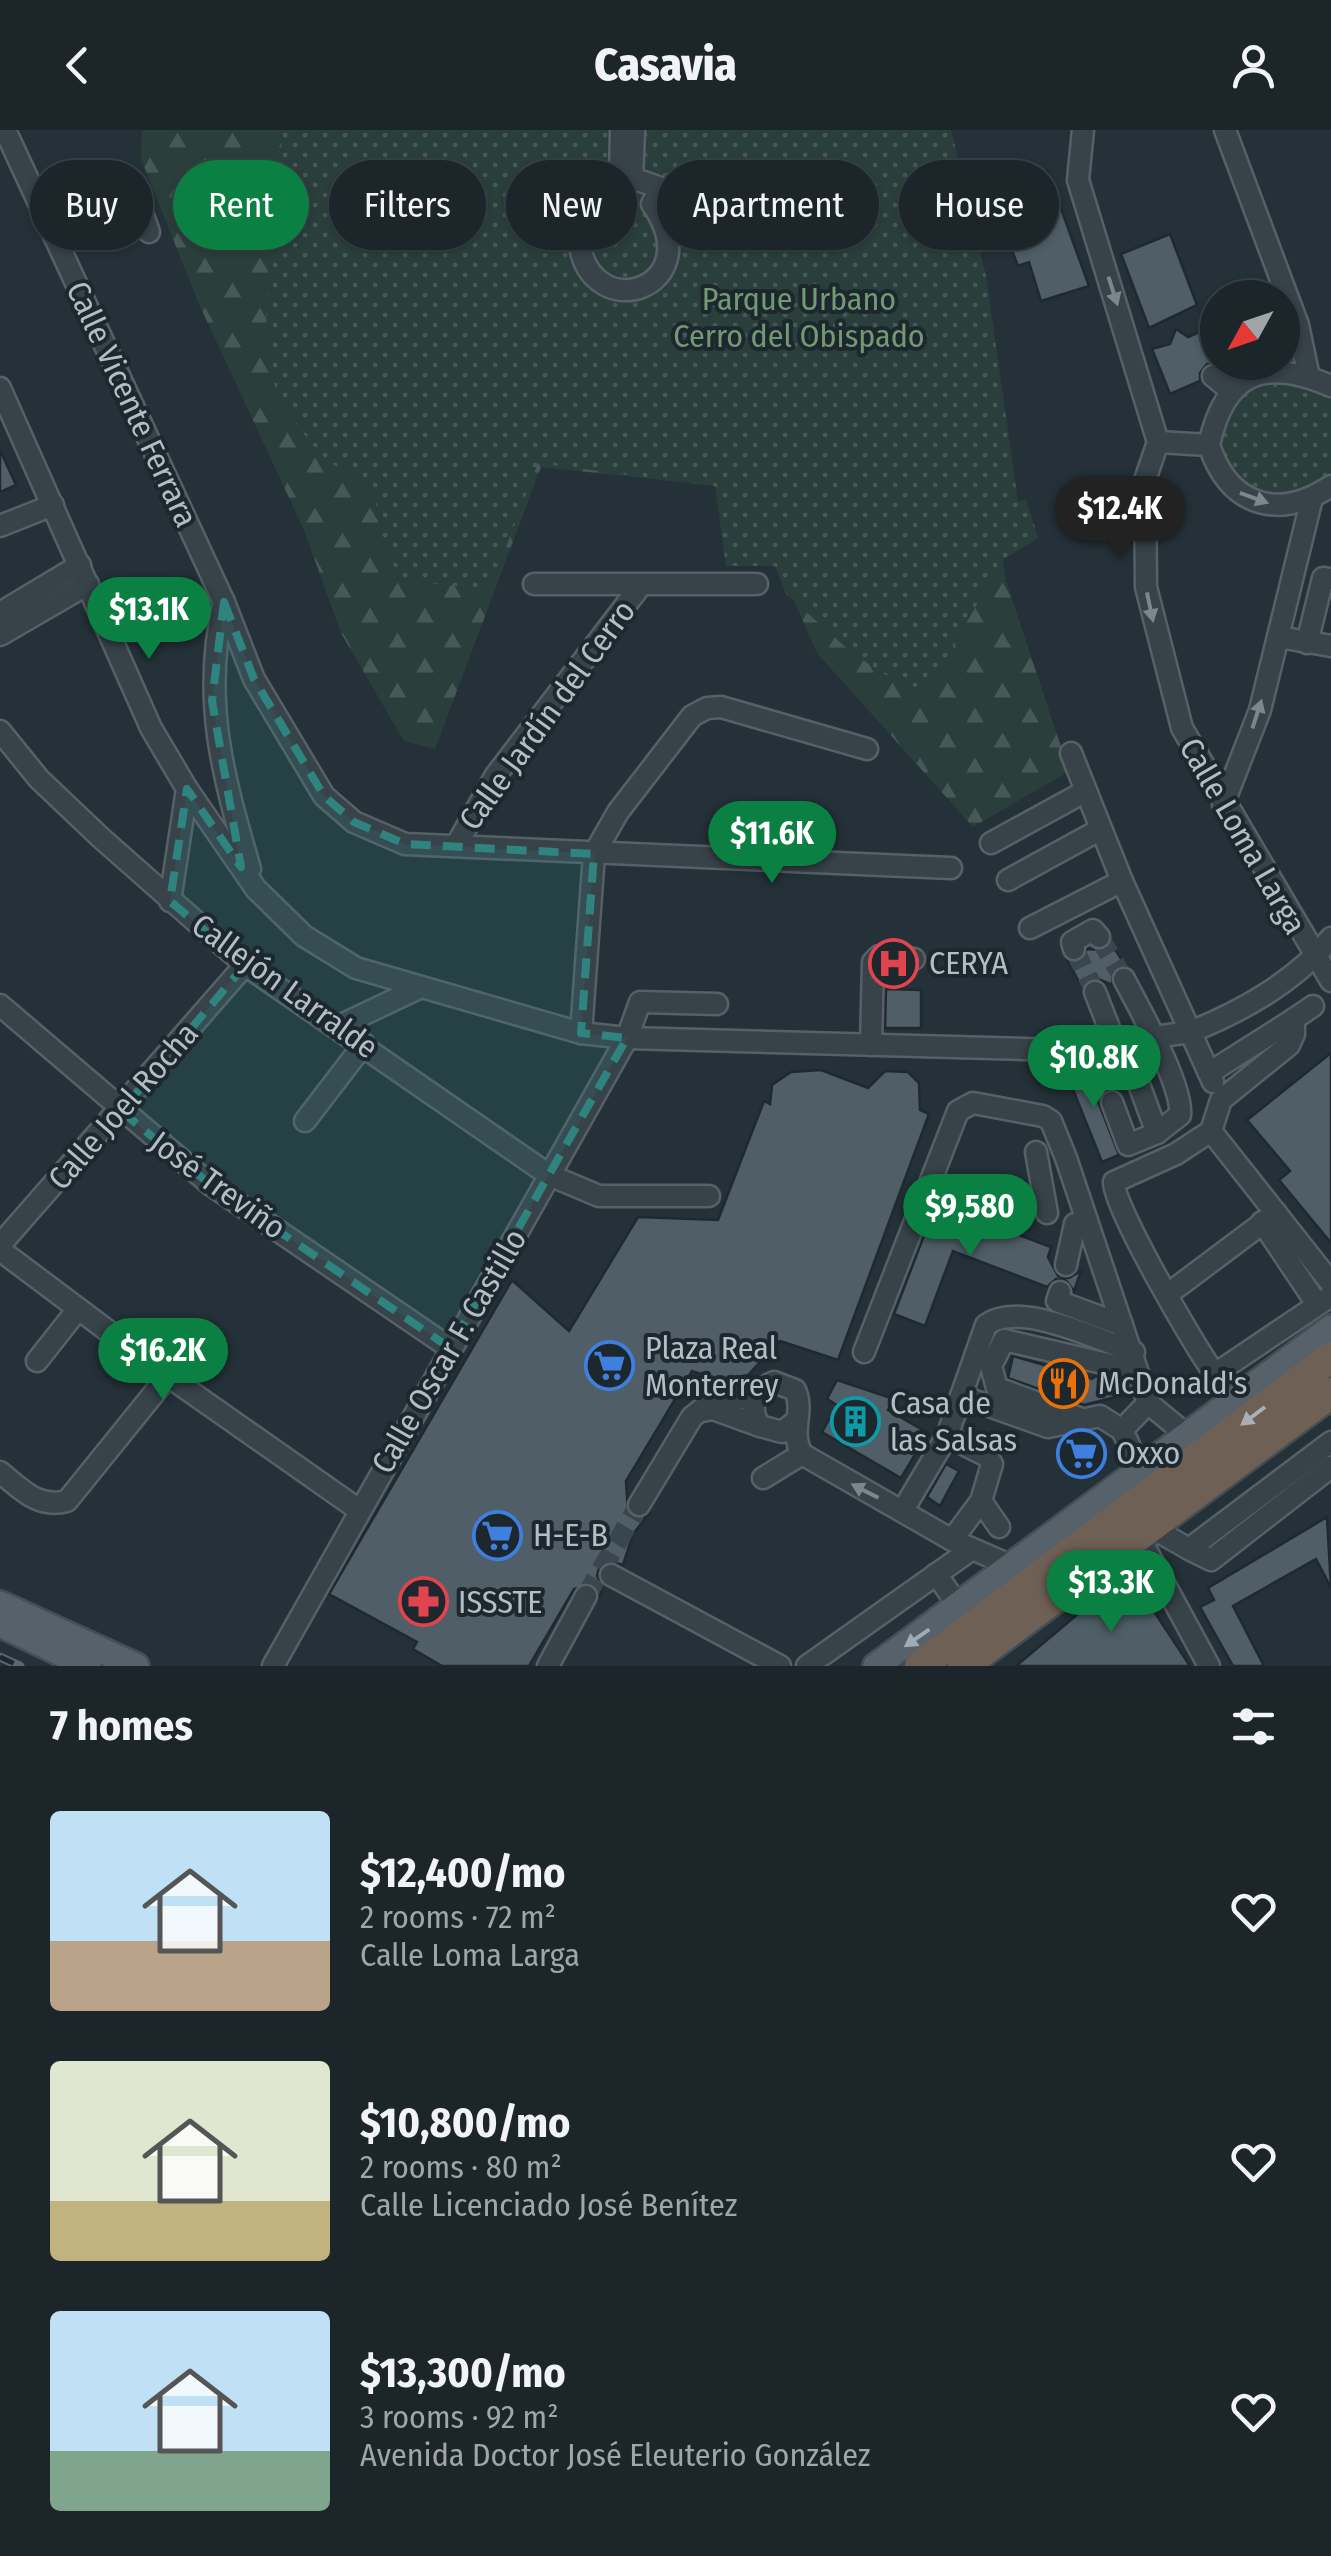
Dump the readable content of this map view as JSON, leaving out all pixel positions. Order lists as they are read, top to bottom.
{
  "streets": {
    "street": [
      "Calle Vicente Ferrara",
      "Calle Jardín del Cerro",
      "Calle Loma Larga",
      "Callejón Larralde",
      "Calle Joel Rocha",
      "José Treviño",
      "Calle Oscar F. Castillo"
    ]
  },
  "crossings": [
    ["Calle Vicente Ferrara", "Calle Jardín del Cerro"],
    ["Callejón Larralde", "Calle Joel Rocha"],
    ["Callejón Larralde", "Calle Oscar F. Castillo"],
    ["Calle Joel Rocha", "José Treviño"],
    ["José Treviño", "Calle Oscar F. Castillo"]
  ],
  "parks": ["Parque Urbano Cerro del Obispado"],
  "places": {
    "hospital": ["CERYA"],
    "supermarket": ["Plaza Real Monterrey", "Oxxo", "H-E-B"],
    "restaurant": ["McDonald's"],
    "building": ["Casa de las Salsas"],
    "pharmacy": ["ISSSTE"]
  },
  "north": "bottom left",
  "page": {
    "header": "Casavia",
    "chip": [
      "Buy",
      "Rent",
      "Filters",
      "New",
      "Apartment",
      "House"
    ],
    "price": [
      "$12.4K",
      "$13.1K",
      "$11.6K",
      "$10.8K",
      "$9,580",
      "$16.2K",
      "$13.3K"
    ],
    "heading": "7 homes",
    "list": [
      {
        "name": "$12,400/mo",
        "note": "2 rooms · 72 m² · Calle Loma Larga"
      },
      {
        "name": "$10,800/mo",
        "note": "2 rooms · 80 m² · Calle Licenciado José Benítez"
      },
      {
        "name": "$13,300/mo",
        "note": "3 rooms · 92 m² · Avenida Doctor José Eleuterio González"
      }
    ]
  }
}
